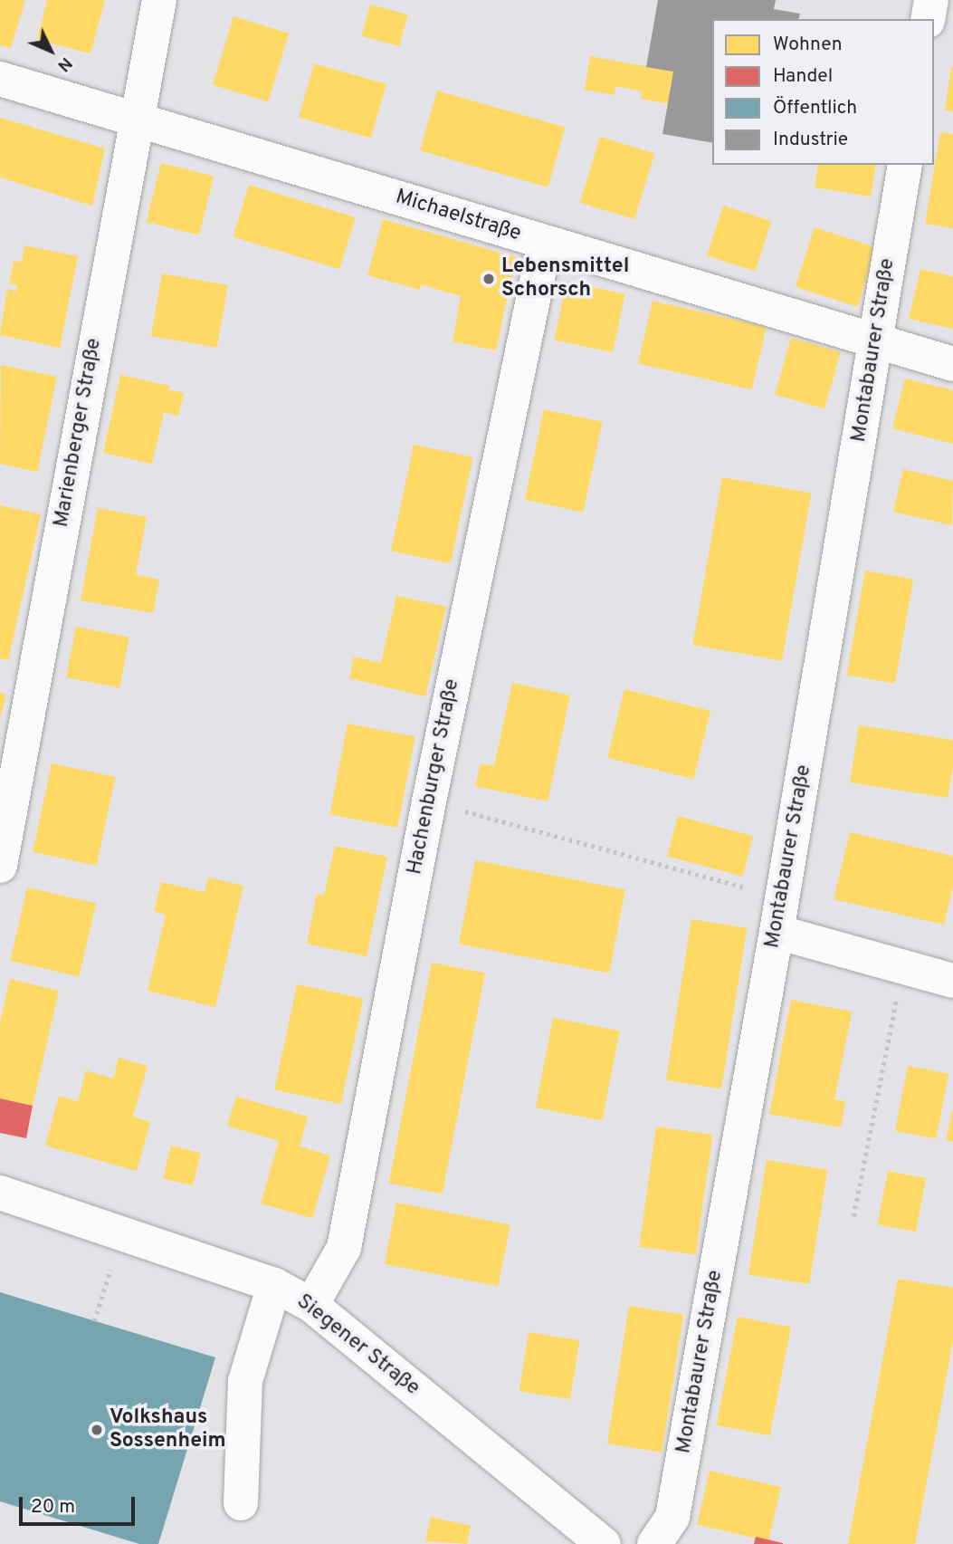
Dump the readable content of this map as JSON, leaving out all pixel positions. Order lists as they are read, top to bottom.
{
  "streets": {
    "street": [
      "Michaelstraße",
      "Montabaurer Straße",
      "Marienberger Straße",
      "Hachenburger Straße",
      "Siegener Straße"
    ]
  },
  "crossings": [
    ["Michaelstraße", "Montabaurer Straße"],
    ["Michaelstraße", "Marienberger Straße"],
    ["Michaelstraße", "Hachenburger Straße"],
    ["Hachenburger Straße", "Siegener Straße"]
  ],
  "places": ["Lebensmittel Schorsch", "Volkshaus Sossenheim"],
  "legend": [
    "Wohnen",
    "Handel",
    "Öffentlich",
    "Industrie"
  ],
  "scale_bar": "20 m",
  "north": "bottom right"
}
